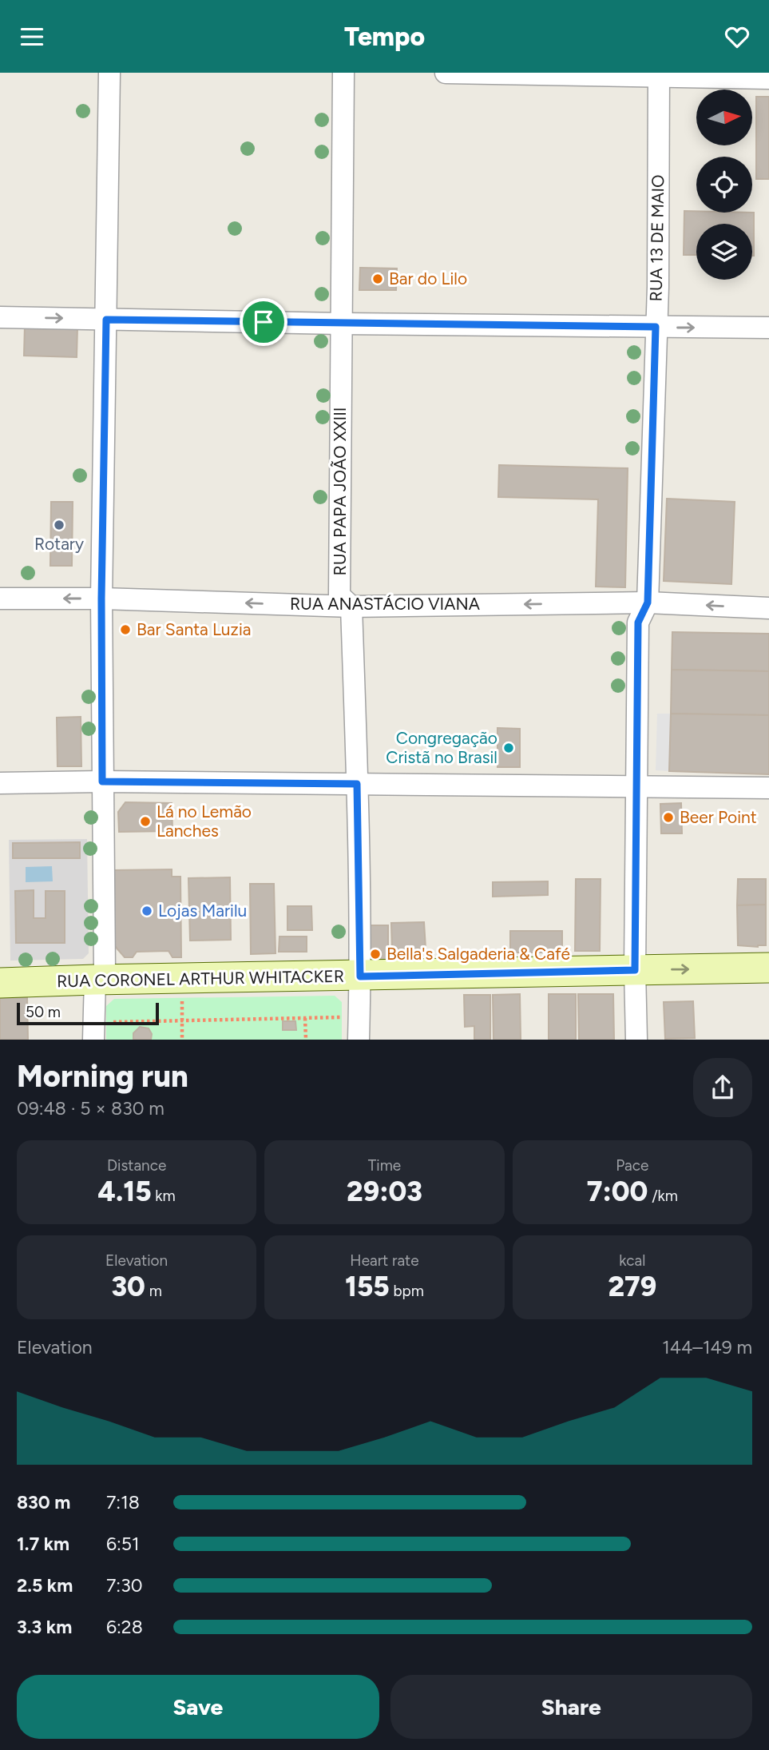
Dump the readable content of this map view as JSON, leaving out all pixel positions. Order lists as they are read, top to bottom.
{
  "streets": {
    "main road": ["RUA CORONEL ARTHUR WHITACKER"],
    "street": ["RUA 13 DE MAIO", "RUA PAPA JOÃO XXIII", "RUA ANASTÁCIO VIANA"]
  },
  "crossings": [
    ["RUA 13 DE MAIO", "RUA ANASTÁCIO VIANA"],
    ["RUA 13 DE MAIO", "RUA CORONEL ARTHUR WHITACKER"],
    ["RUA PAPA JOÃO XXIII", "RUA ANASTÁCIO VIANA"],
    ["RUA PAPA JOÃO XXIII", "RUA CORONEL ARTHUR WHITACKER"]
  ],
  "places": [
    "Bar do Lilo",
    "Rotary",
    "Bar Santa Luzia",
    "Congregação Cristã no Brasil",
    "Beer Point",
    "Lá no Lemão Lanches",
    "Lojas Marilu",
    "Bella's Salgaderia & Café"
  ],
  "scale_bar": "50 m",
  "north": "right",
  "page": {
    "header": "Tempo",
    "scale": "50 m",
    "heading": ["Morning run", "09:48 · 5 × 830 m"],
    "stats": [
      ["Distance", "4.15 km"],
      ["Time", "29:03"],
      ["Pace", "7:00 /km"],
      ["Elevation", "30 m"],
      ["Heart rate", "155 bpm"],
      ["kcal", "279"]
    ],
    "chart": ["Elevation", "144–149 m"],
    "list": [
      {
        "name": "830 m",
        "note": "7:18"
      },
      {
        "name": "1.7 km",
        "note": "6:51"
      },
      {
        "name": "2.5 km",
        "note": "7:30"
      },
      {
        "name": "3.3 km",
        "note": "6:28"
      }
    ],
    "buttons": ["Save", "Share"]
  }
}
